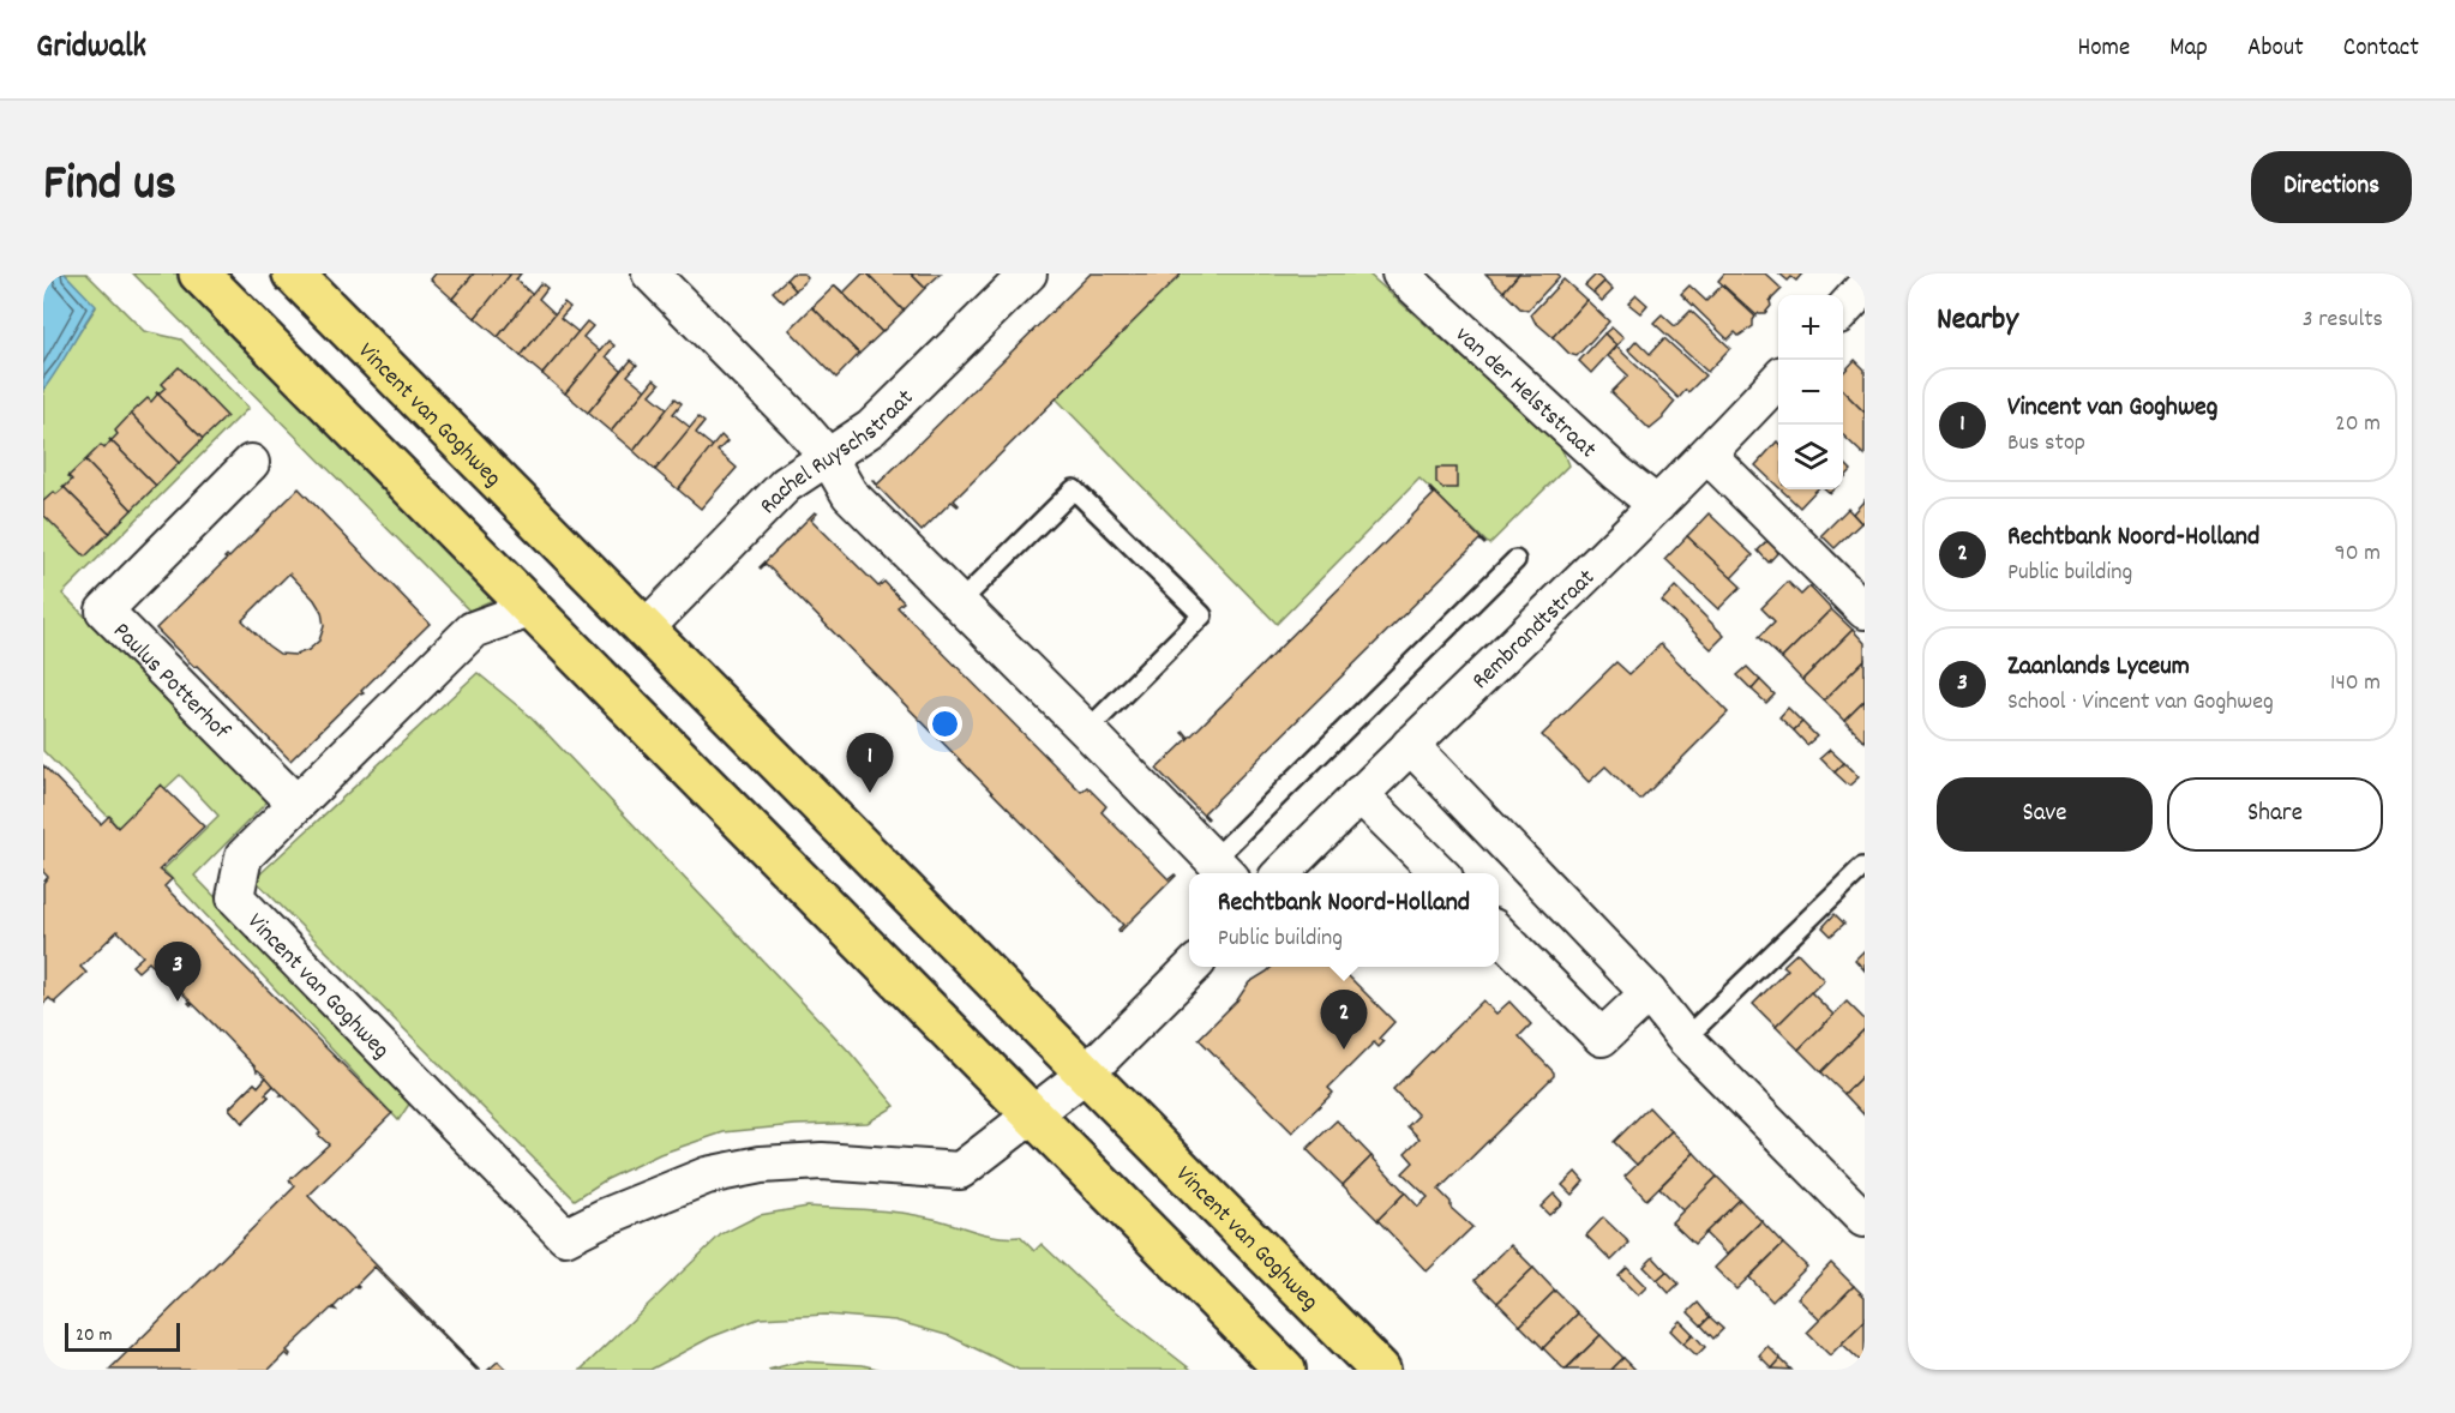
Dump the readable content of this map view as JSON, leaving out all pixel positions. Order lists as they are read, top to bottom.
{
  "streets": {
    "main road": ["Vincent van Goghweg"],
    "street": [
      "van der Helststraat",
      "Rachel Ruyschstraat",
      "Rembrandtstraat",
      "Paulus Potterhof"
    ]
  },
  "crossings": [
    ["van der Helststraat", "Rembrandtstraat"],
    ["Vincent van Goghweg", "Rachel Ruyschstraat"],
    ["Vincent van Goghweg", "Paulus Potterhof"]
  ],
  "scale_bar": "20 m",
  "page": {
    "header": "Gridwalk",
    "nav": [
      "Home",
      "Map",
      "About",
      "Contact"
    ],
    "title": "Find us",
    "buttons": [
      "Directions",
      ["Save", "Share"]
    ],
    "heading": ["Nearby", "3 results"],
    "map_buttons": ["+", "−"],
    "list": [
      {
        "mark": "1",
        "name": "Vincent van Goghweg",
        "note": "Bus stop",
        "value": "20 m"
      },
      {
        "mark": "2",
        "name": "Rechtbank Noord-Holland",
        "note": "Public building",
        "value": "90 m"
      },
      {
        "mark": "3",
        "name": "Zaanlands Lyceum",
        "note": "School · Vincent van Goghweg",
        "value": "140 m"
      }
    ],
    "pins": ["1", "3", "2"],
    "popup": ["Rechtbank Noord-Holland", "Public building"],
    "scale": "20 m"
  }
}
